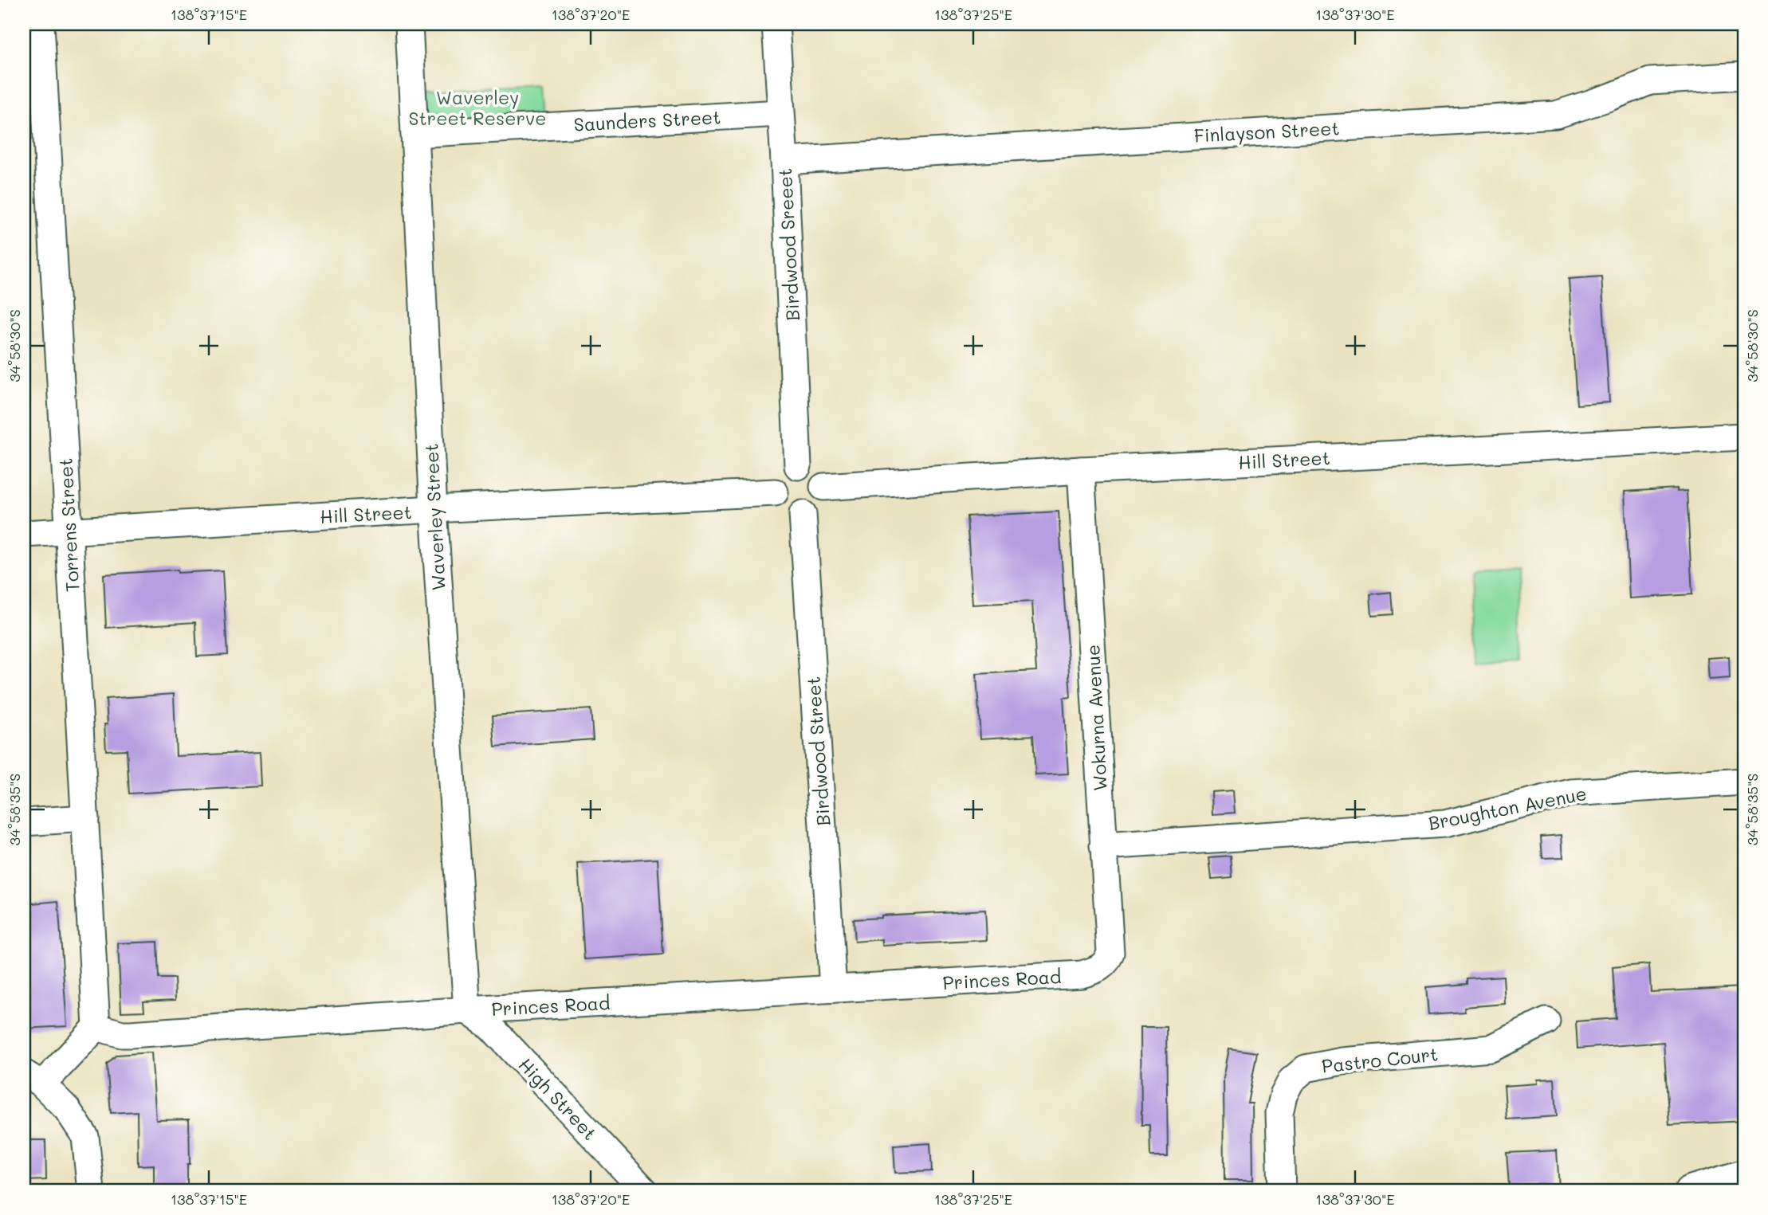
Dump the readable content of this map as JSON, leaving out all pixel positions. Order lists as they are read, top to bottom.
{
  "streets": {
    "street": [
      "Saunders Street",
      "Finlayson Street",
      "Birdwood Sreeet",
      "Hill Street",
      "Waverley Street",
      "Torrens Street",
      "Wokurna Avenue",
      "Birdwood Street",
      "Broughton Avenue",
      "Princes Road",
      "Pastro Court",
      "High Street"
    ]
  },
  "crossings": [
    ["Saunders Street", "Birdwood Sreeet"],
    ["Saunders Street", "Waverley Street"],
    ["Finlayson Street", "Birdwood Sreeet"],
    ["Birdwood Sreeet", "Hill Street"],
    ["Birdwood Sreeet", "Birdwood Street"],
    ["Hill Street", "Waverley Street"],
    ["Hill Street", "Torrens Street"],
    ["Hill Street", "Wokurna Avenue"],
    ["Hill Street", "Birdwood Street"],
    ["Waverley Street", "Princes Road"],
    ["Waverley Street", "High Street"],
    ["Torrens Street", "Princes Road"],
    ["Wokurna Avenue", "Broughton Avenue"],
    ["Wokurna Avenue", "Princes Road"],
    ["Birdwood Street", "Princes Road"],
    ["Princes Road", "High Street"]
  ],
  "parks": ["Waverley Street Reserve"],
  "coordinates": [
    "138°37'15\"E",
    "138°37'20\"E",
    "138°37'25\"E",
    "138°37'30\"E",
    "34°58'30\"S",
    "34°58'35\"S"
  ]
}
